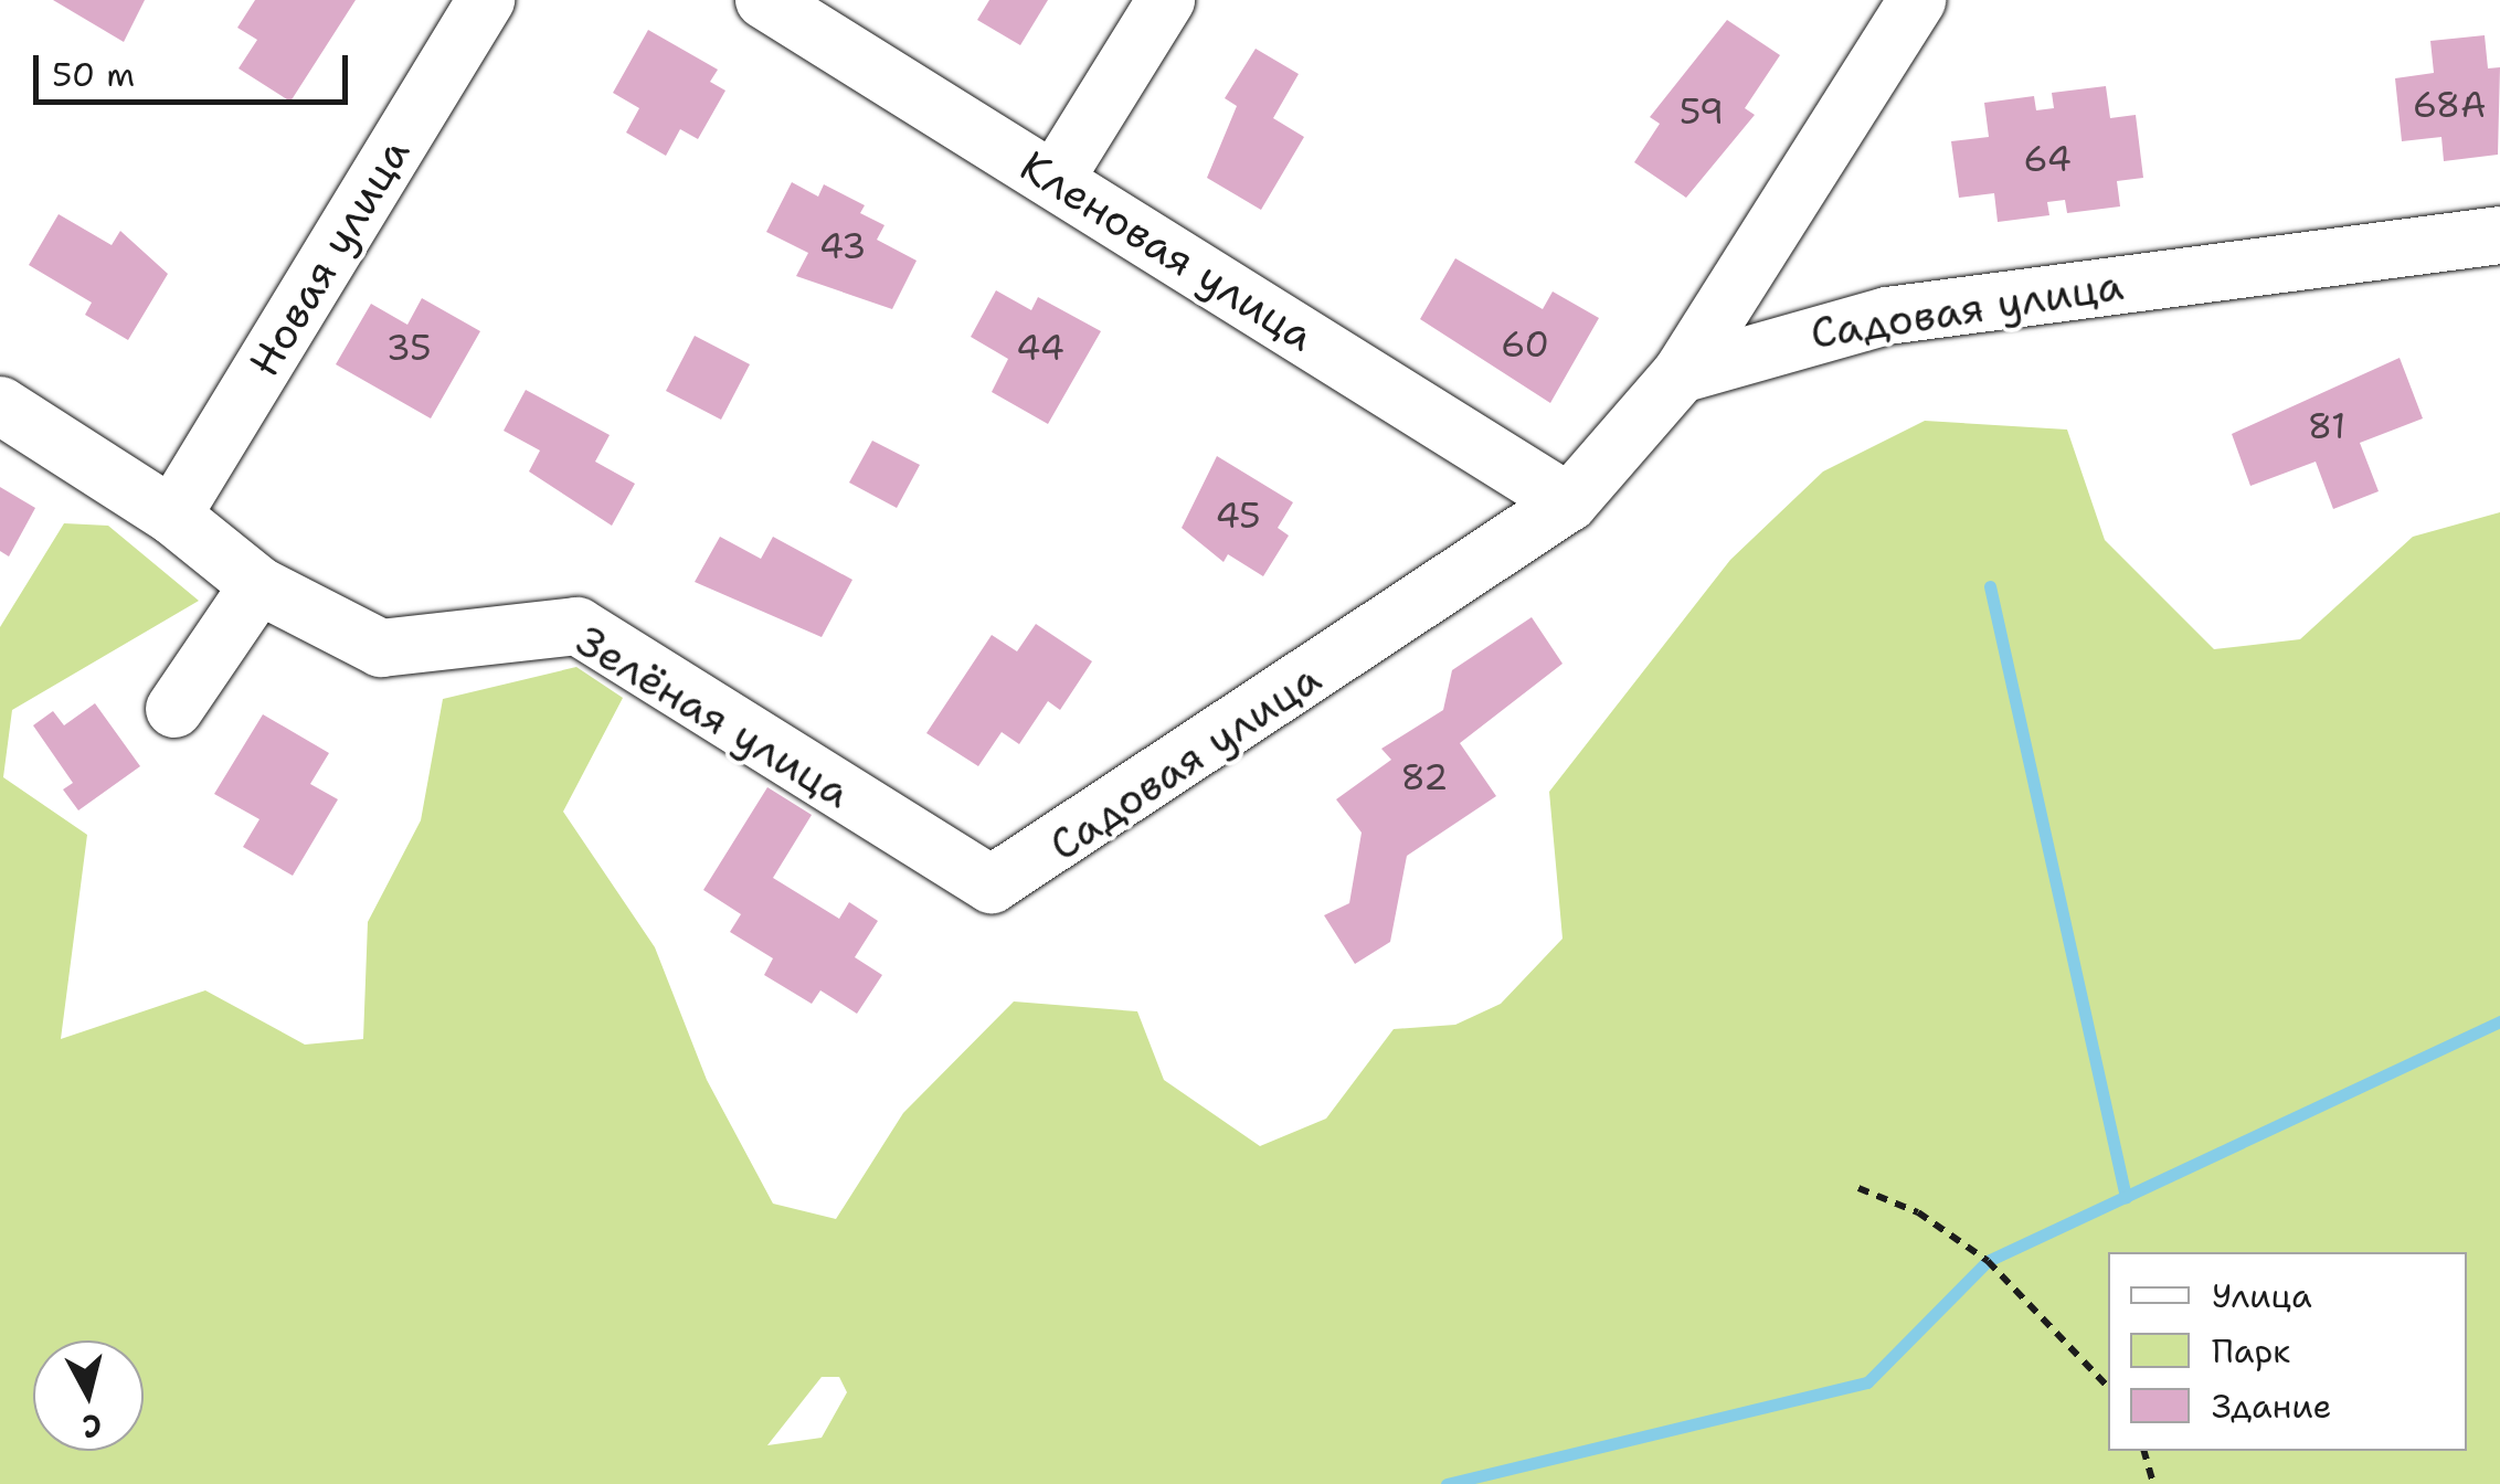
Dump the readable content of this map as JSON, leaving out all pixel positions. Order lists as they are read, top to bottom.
{
  "streets": {
    "street": [
      "Кленовая улица",
      "Новая улица",
      "Садовая улица",
      "Зелёная улица"
    ]
  },
  "crossings": [
    ["Кленовая улица", "Садовая улица"],
    ["Новая улица", "Зелёная улица"],
    ["Садовая улица", "Зелёная улица"]
  ],
  "house_numbers": [
    "68А",
    "59",
    "64",
    "43",
    "60",
    "35",
    "44",
    "81",
    "45",
    "82"
  ],
  "legend": ["Улица", "Парк", "Здание"],
  "scale_bar": "50 m",
  "north": "bottom"
}
